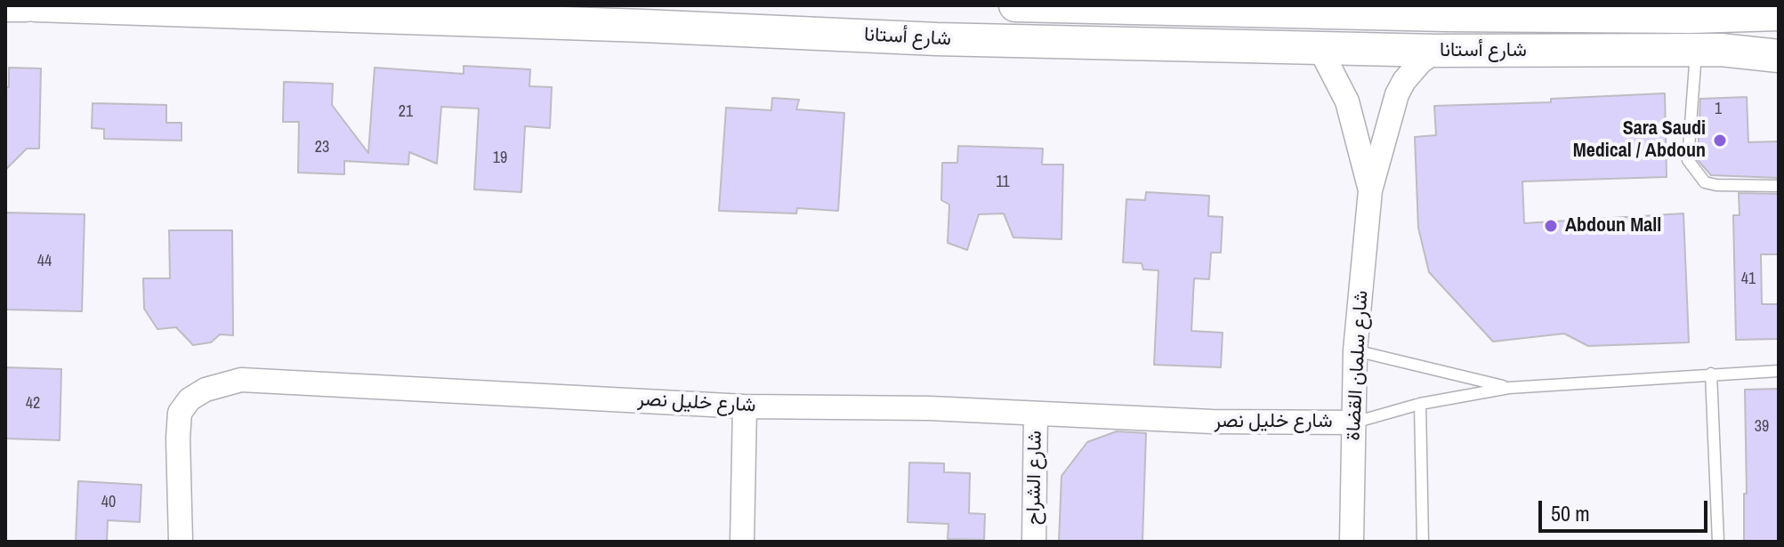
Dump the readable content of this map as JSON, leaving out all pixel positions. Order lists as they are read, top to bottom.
{
  "streets": {
    "street": [
      "شارع أستانا",
      "شارع سلمان القضاة",
      "شارع خليل نصر",
      "شارع الشراح"
    ]
  },
  "crossings": [
    ["شارع أستانا", "شارع سلمان القضاة"],
    ["شارع سلمان القضاة", "شارع خليل نصر"],
    ["شارع خليل نصر", "شارع الشراح"]
  ],
  "places": ["Sara Saudi Medical / Abdoun", "Abdoun Mall"],
  "house_numbers": [
    "1",
    "21",
    "23",
    "19",
    "11",
    "44",
    "41",
    "42",
    "39",
    "40"
  ],
  "scale_bar": "50 m"
}
